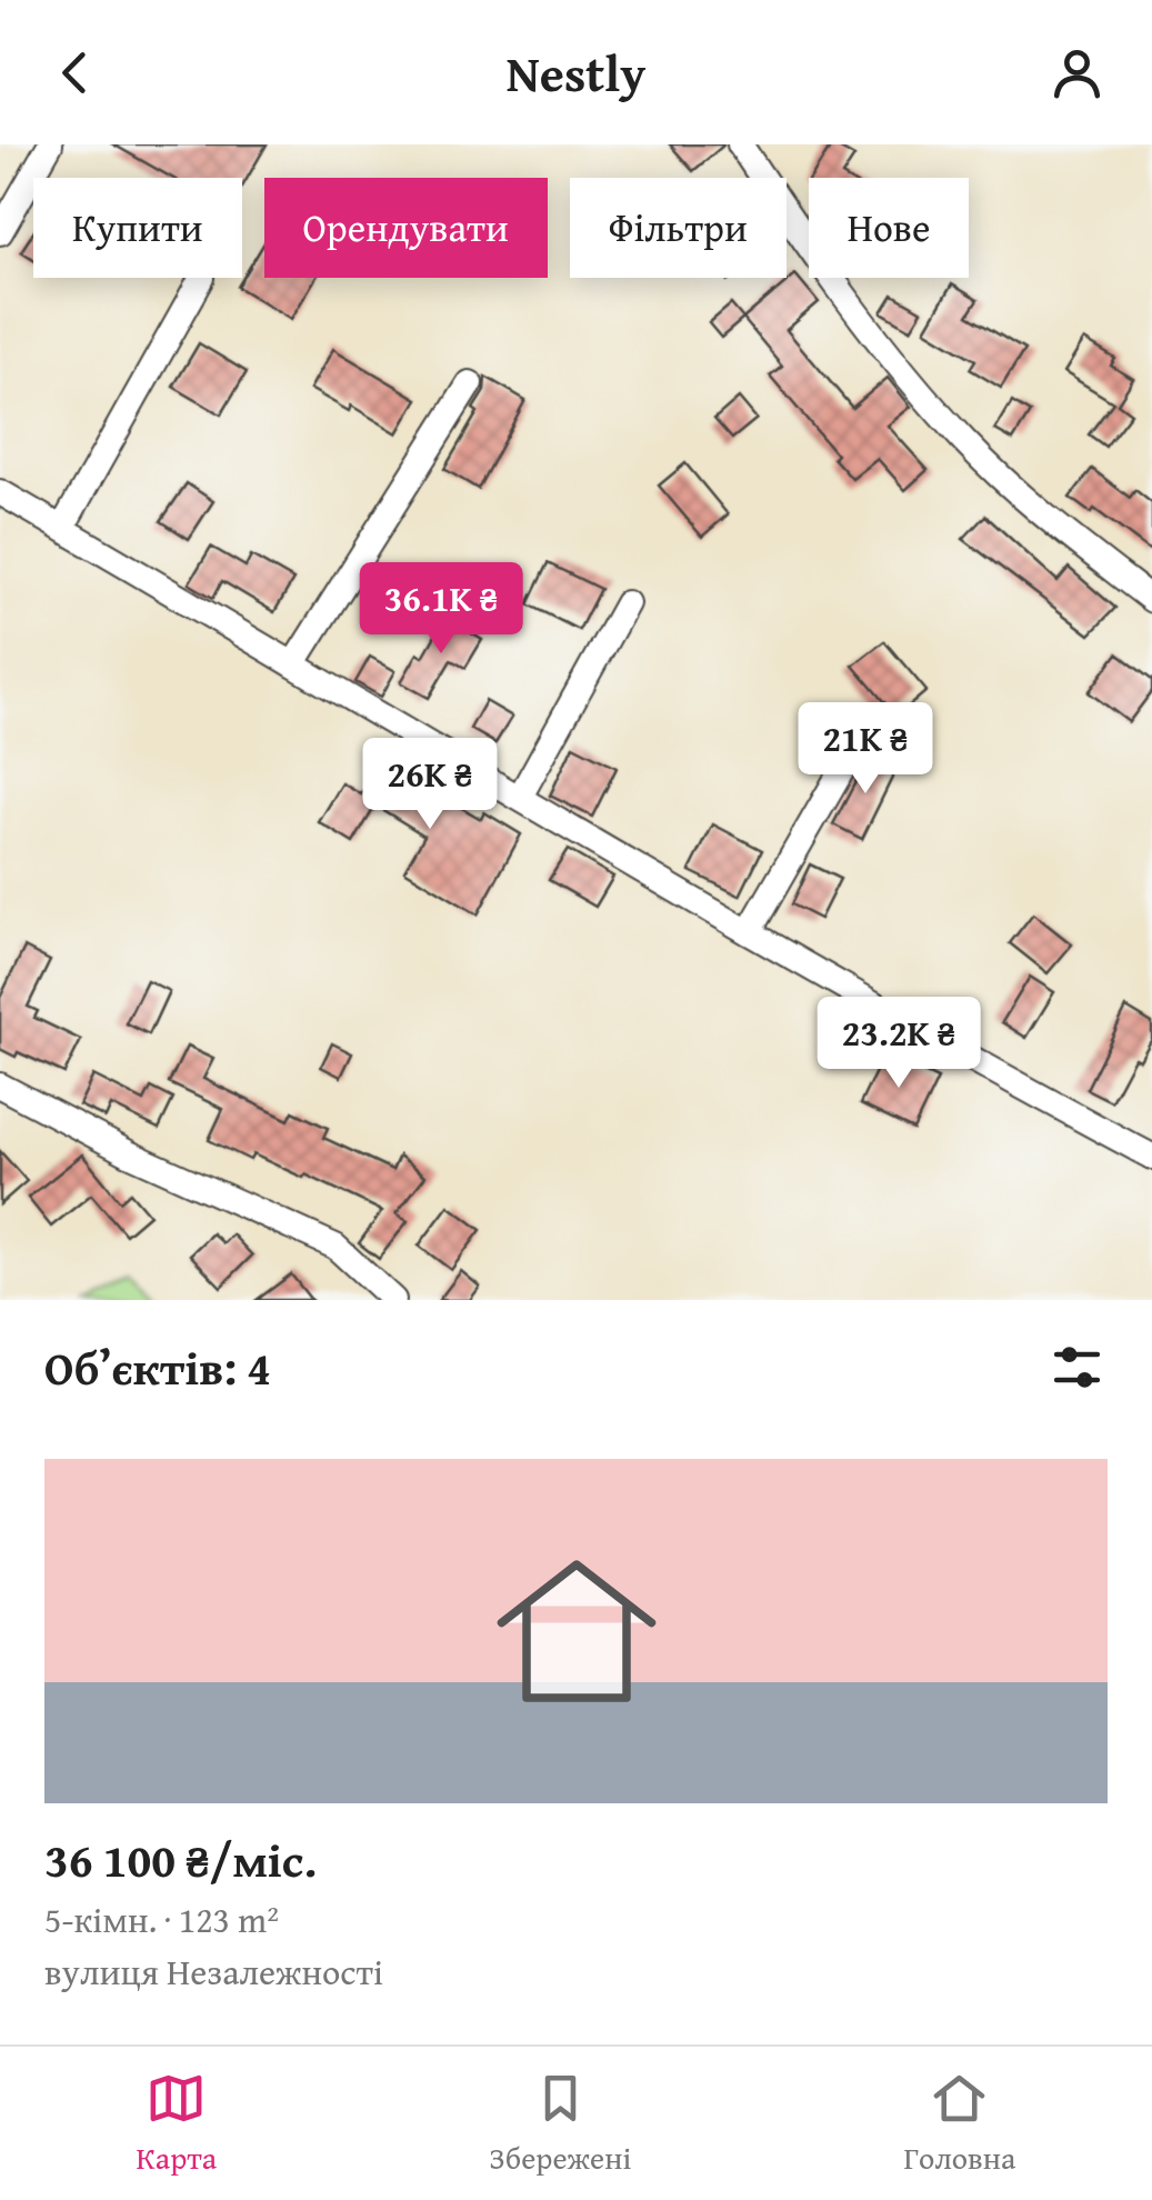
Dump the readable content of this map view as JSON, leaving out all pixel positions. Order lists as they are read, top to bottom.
{
  "page": {
    "header": "Nestly",
    "chip": [
      "Купити",
      "Орендувати",
      "Фільтри",
      "Нове"
    ],
    "price": [
      "36.1K ₴",
      "21K ₴",
      "26K ₴",
      "23.2K ₴"
    ],
    "heading": "Об’єктів: 4",
    "list": [
      {
        "name": "36 100 ₴/міс.",
        "note": "5-кімн. · 123 m² · вулиця Незалежності"
      }
    ],
    "tabs": ["Карта", "Збережені", "Головна"]
  }
}
